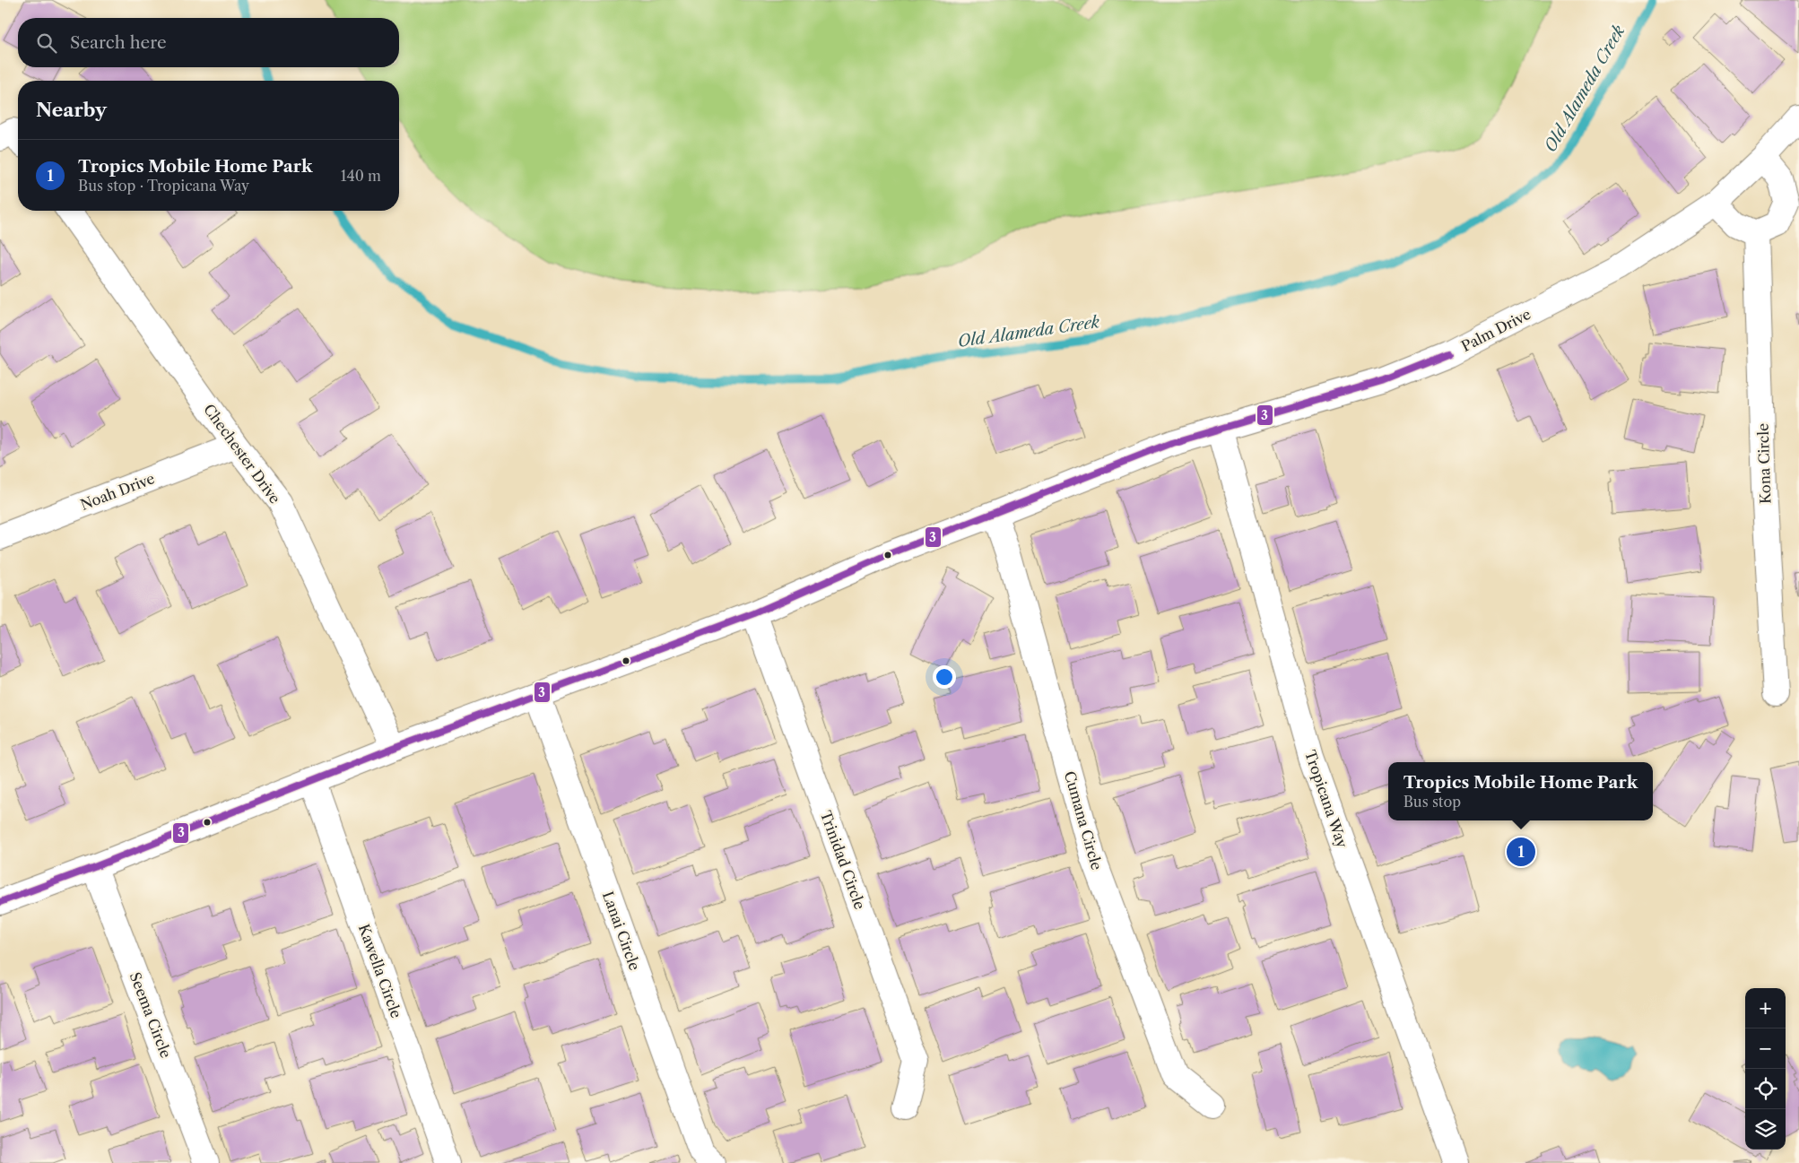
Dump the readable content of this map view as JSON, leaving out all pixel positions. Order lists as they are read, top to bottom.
{
  "streets": {
    "street": [
      "Palm Drive",
      "Chechester Drive",
      "Kona Circle",
      "Noah Drive",
      "Tropicana Way",
      "Cumana Circle",
      "Trinidad Circle",
      "Lanai Circle",
      "Kawella Circle",
      "Seema Circle"
    ]
  },
  "crossings": [
    ["Palm Drive", "Chechester Drive"],
    ["Palm Drive", "Tropicana Way"],
    ["Palm Drive", "Cumana Circle"],
    ["Palm Drive", "Trinidad Circle"],
    ["Palm Drive", "Lanai Circle"],
    ["Palm Drive", "Kawella Circle"],
    ["Palm Drive", "Seema Circle"],
    ["Chechester Drive", "Noah Drive"]
  ],
  "water": ["Old Alameda Creek"],
  "lines": ["transit line 3"],
  "page": {
    "search": "Search here",
    "heading": "Nearby",
    "list": [
      {
        "mark": "1",
        "name": "Tropics Mobile Home Park",
        "note": "Bus stop · Tropicana Way",
        "value": "140 m"
      }
    ],
    "popup": ["Tropics Mobile Home Park", "Bus stop"],
    "pins": "1",
    "map_buttons": ["+", "−"]
  }
}
